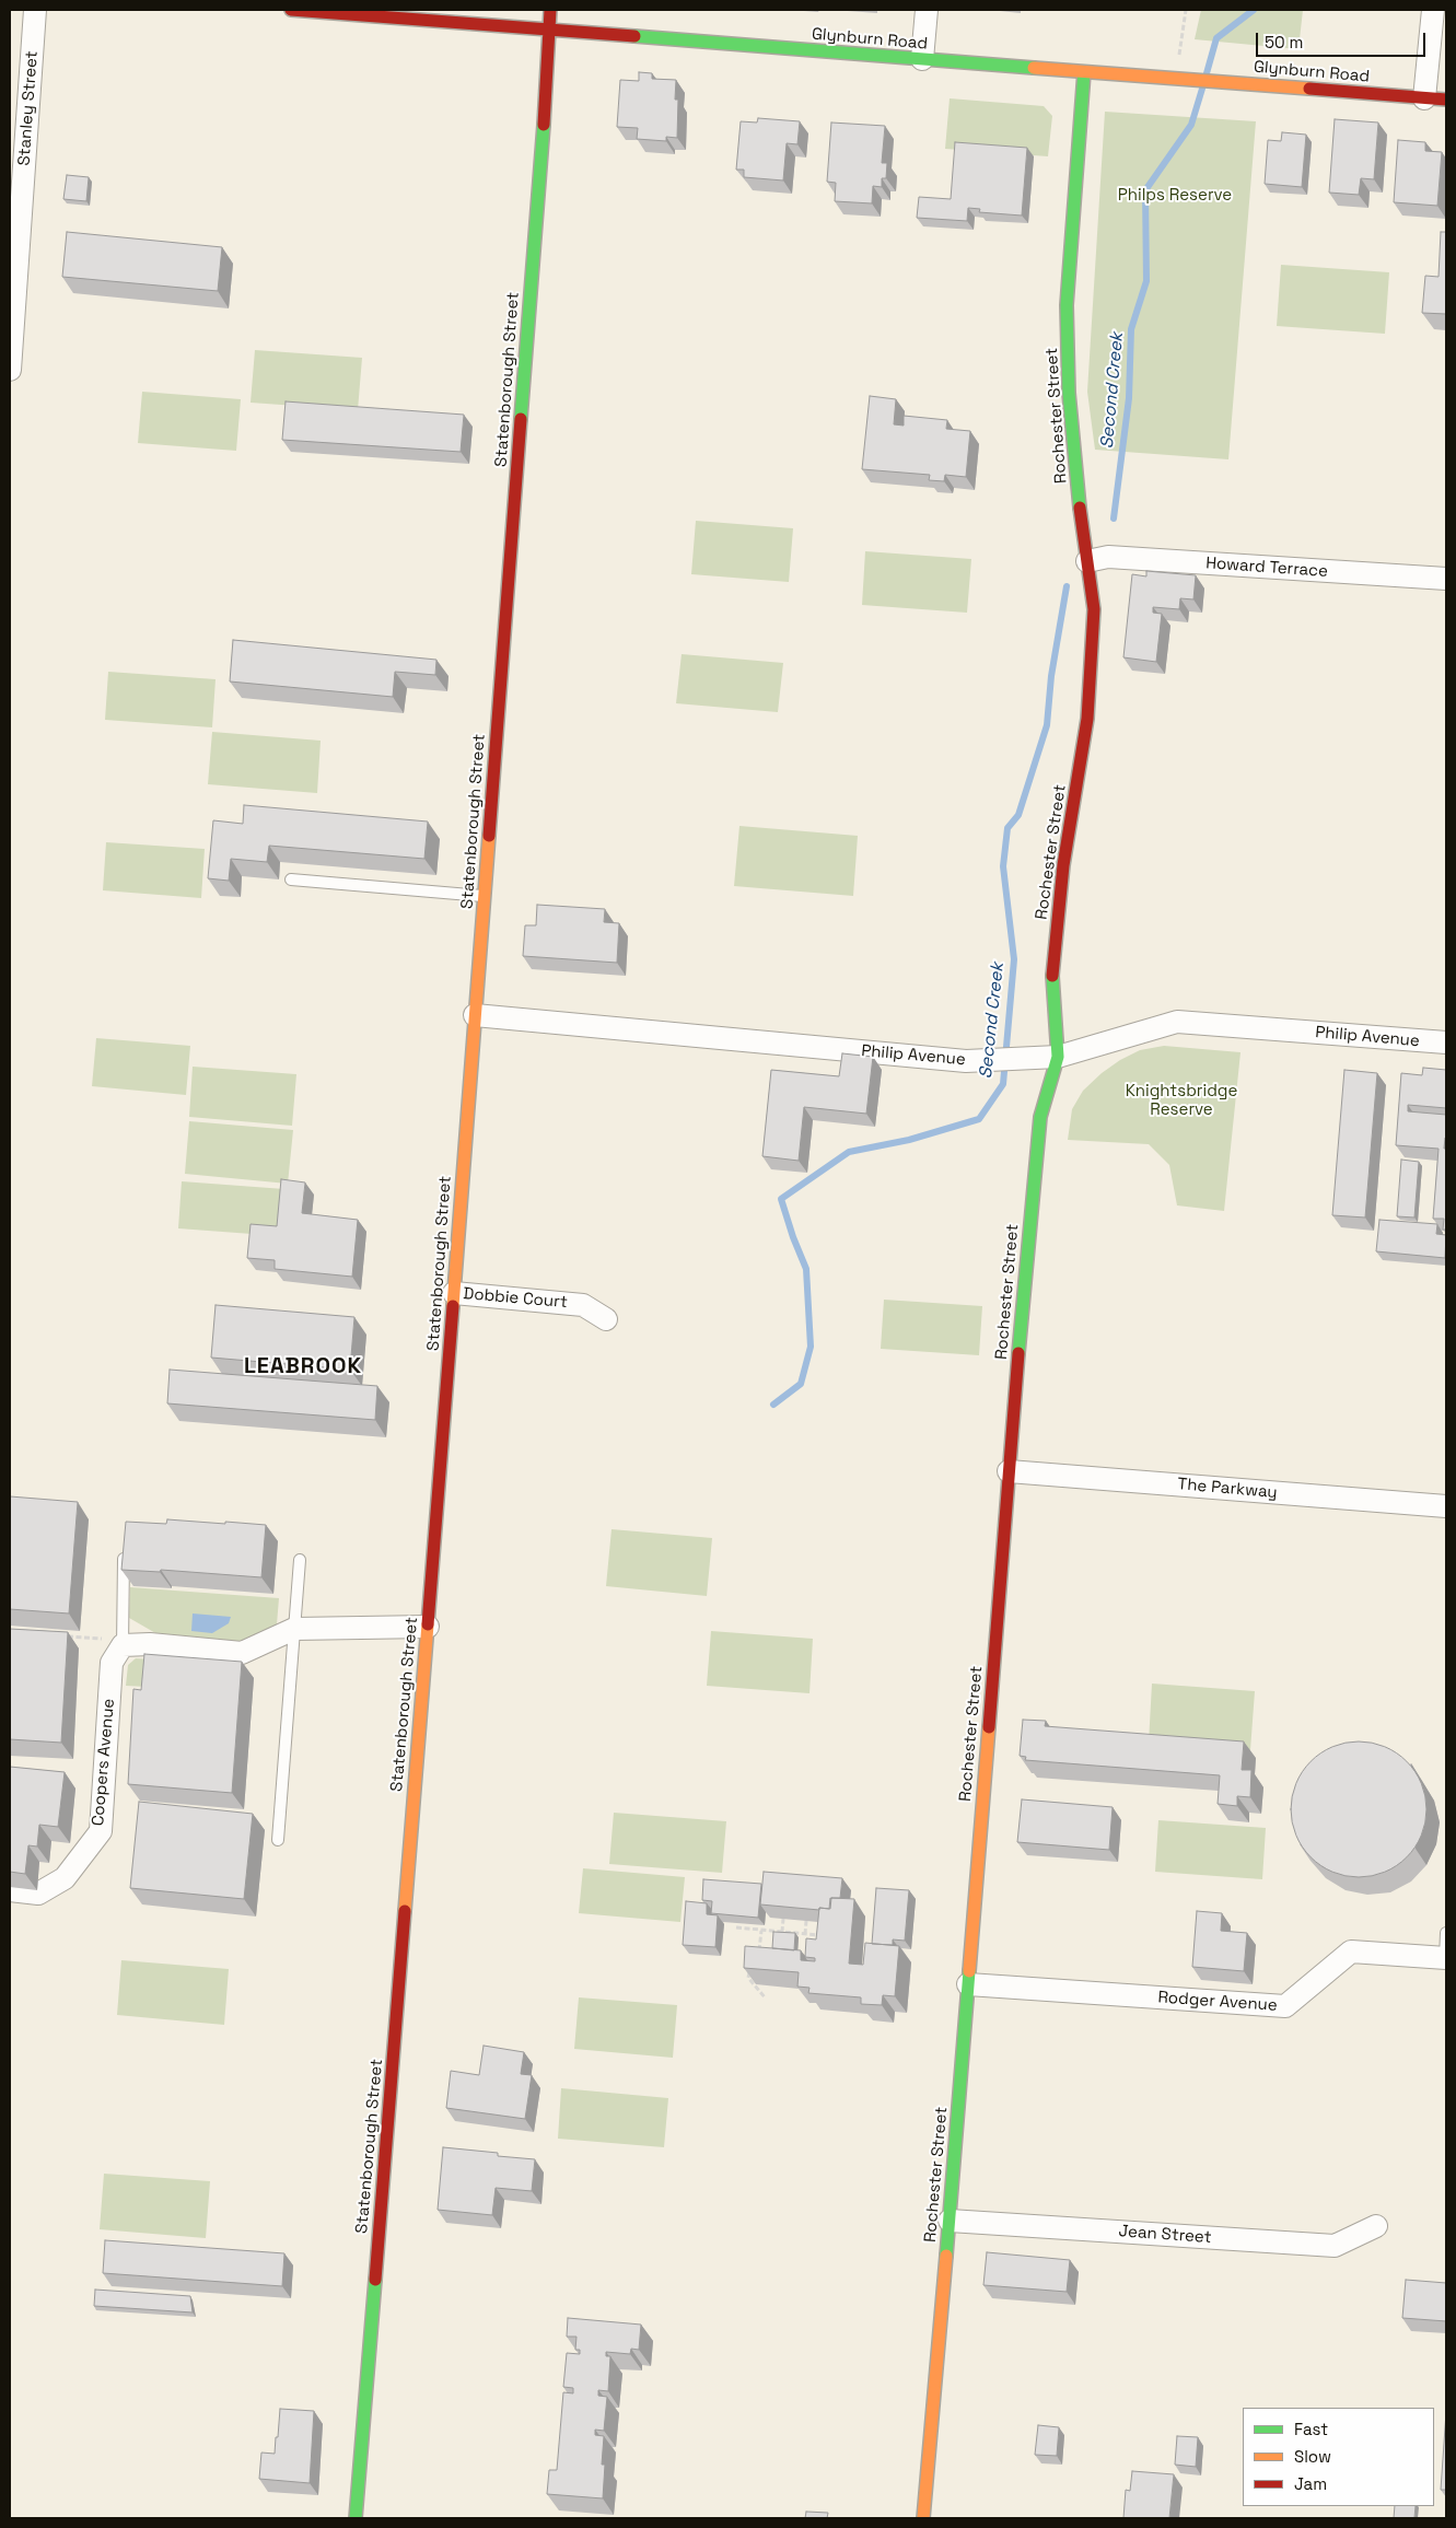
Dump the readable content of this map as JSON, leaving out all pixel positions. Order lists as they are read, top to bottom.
{
  "streets": {
    "street": [
      "Glynburn Road",
      "Stanley Street",
      "Statenborough Street",
      "Rochester Street",
      "Howard Terrace",
      "Philip Avenue",
      "Dobbie Court",
      "The Parkway",
      "Coopers Avenue",
      "Rodger Avenue",
      "Jean Street"
    ]
  },
  "crossings": [
    ["Glynburn Road", "Statenborough Street"],
    ["Glynburn Road", "Rochester Street"],
    ["Statenborough Street", "Philip Avenue"],
    ["Statenborough Street", "Dobbie Court"],
    ["Rochester Street", "Howard Terrace"],
    ["Rochester Street", "Philip Avenue"],
    ["Rochester Street", "The Parkway"],
    ["Rochester Street", "Rodger Avenue"],
    ["Rochester Street", "Jean Street"]
  ],
  "districts": ["LEABROOK"],
  "water": ["Second Creek"],
  "parks": ["Philps Reserve", "Knightsbridge Reserve"],
  "legend": ["Fast", "Slow", "Jam"],
  "scale_bar": "50 m"
}
